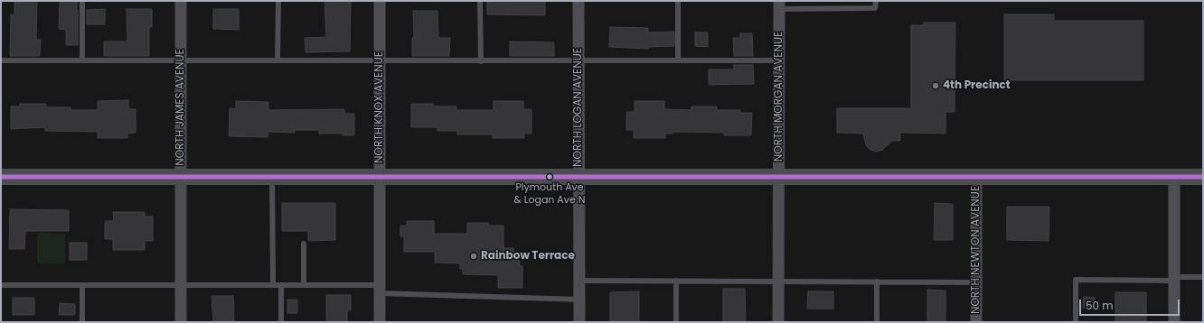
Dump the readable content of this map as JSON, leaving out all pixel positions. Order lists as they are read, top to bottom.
{
  "streets": {
    "street": [
      "NORTH MORGAN AVENUE",
      "NORTH JAMES AVENUE",
      "NORTH KNOX AVENUE",
      "NORTH LOGAN AVENUE",
      "NORTH NEWTON AVENUE"
    ]
  },
  "places": ["4th Precinct", "Plymouth Ave & Logan Ave N", "Rainbow Terrace"],
  "scale_bar": "50 m"
}
